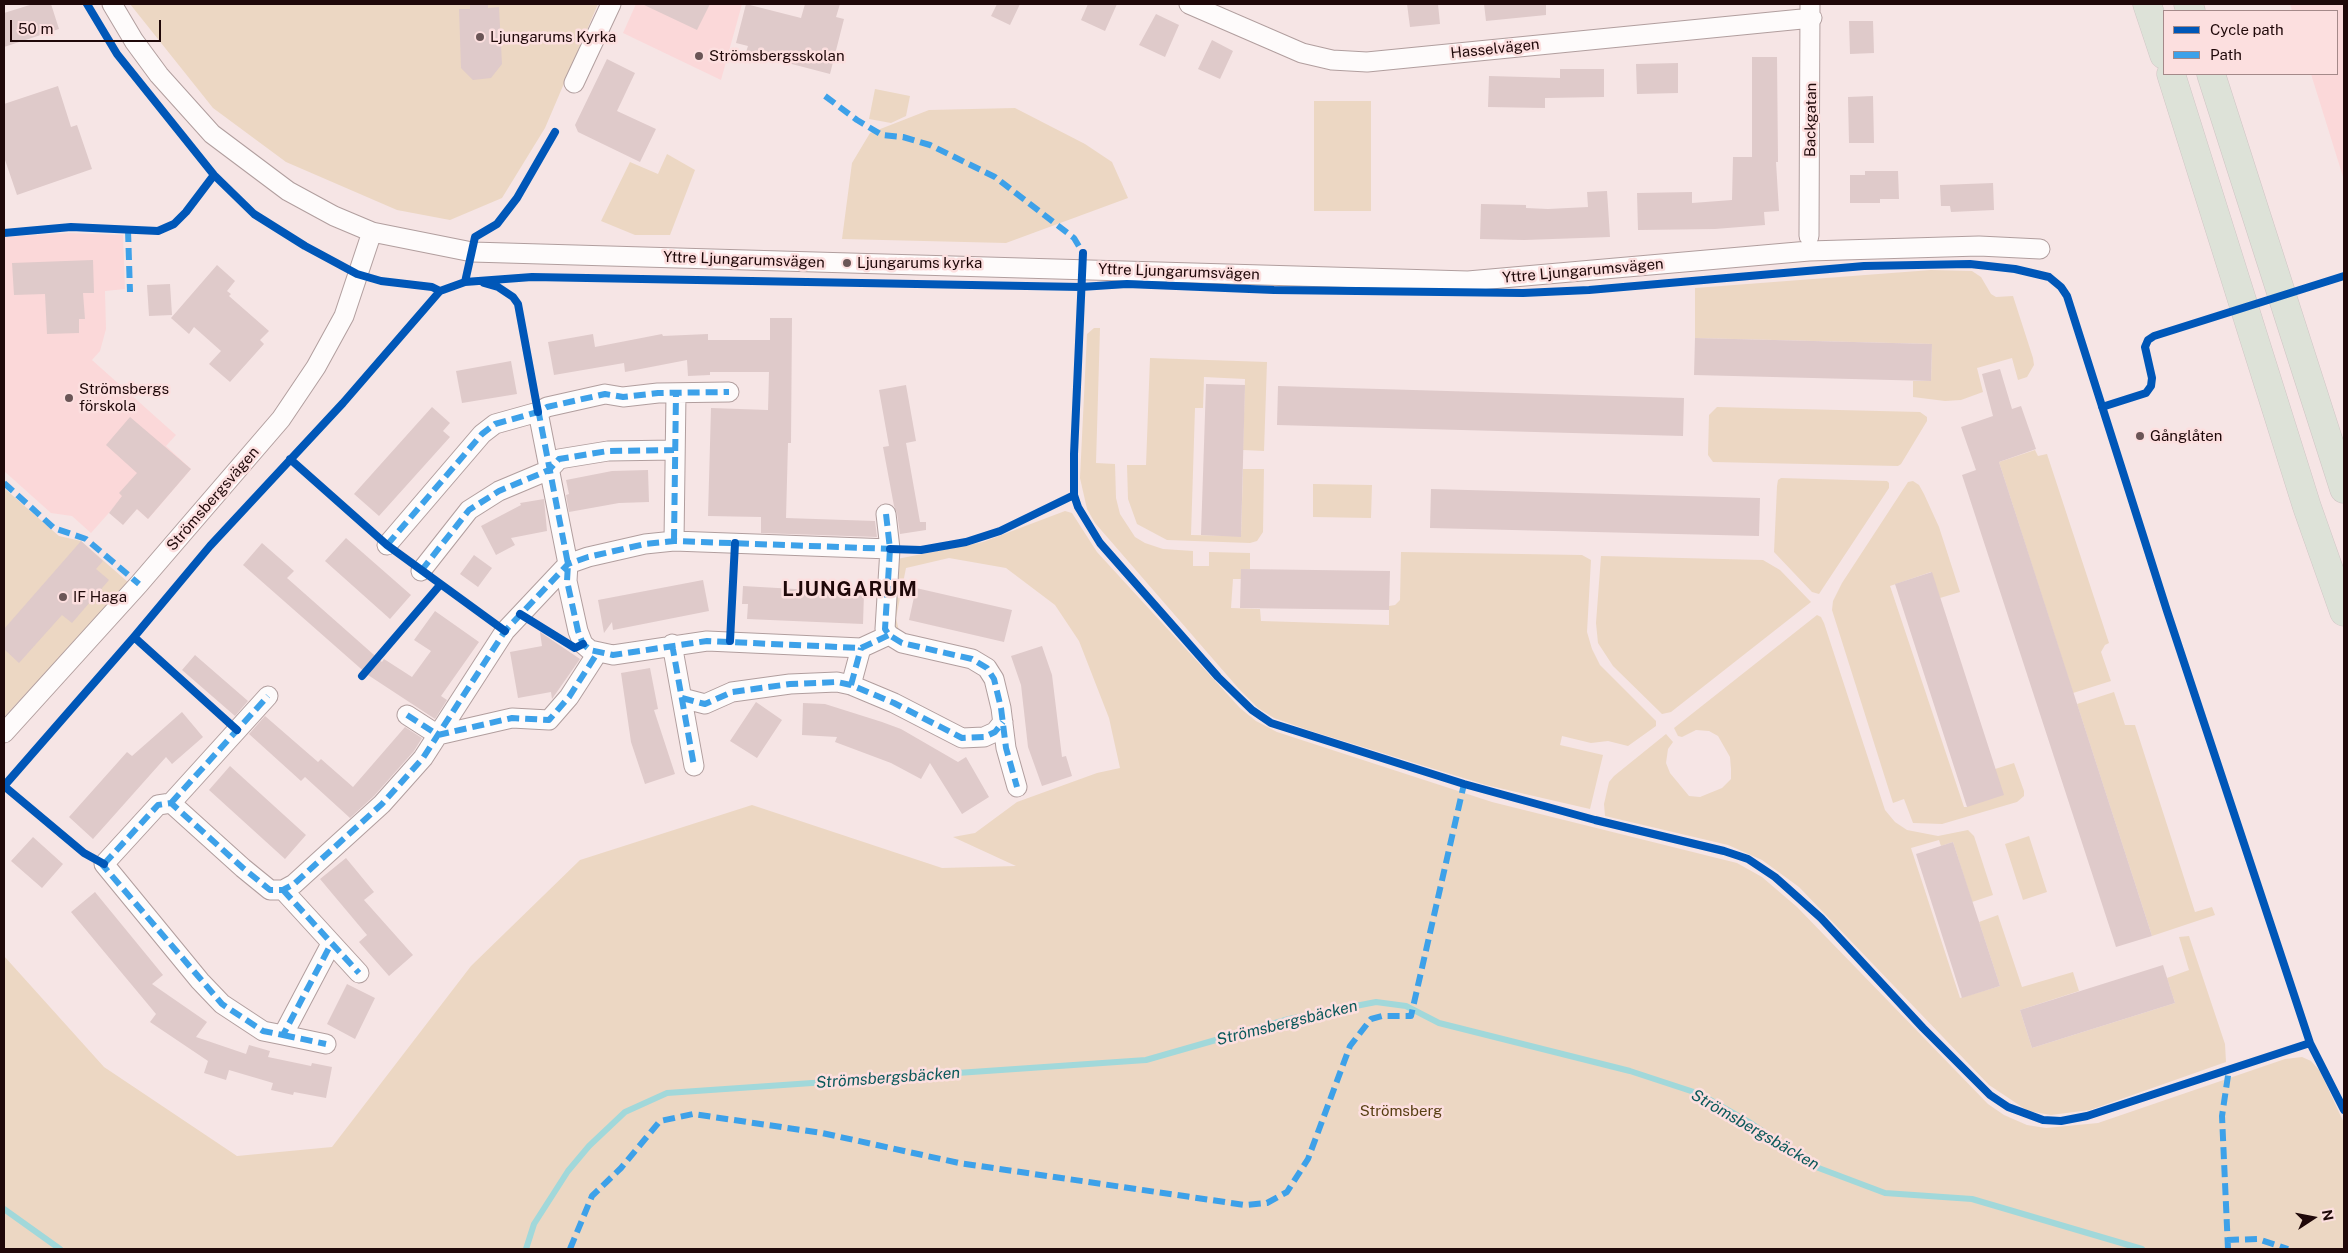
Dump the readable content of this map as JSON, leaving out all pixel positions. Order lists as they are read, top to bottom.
{
  "streets": {
    "street": [
      "Hasselvägen",
      "Backgatan",
      "Yttre Ljungarumsvägen",
      "Strömsbergsvägen"
    ]
  },
  "crossings": [
    ["Hasselvägen", "Backgatan"],
    ["Yttre Ljungarumsvägen", "Strömsbergsvägen"]
  ],
  "districts": ["LJUNGARUM"],
  "water": ["Strömsbergsbäcken"],
  "parks": ["Strömsberg"],
  "places": [
    "Ljungarums Kyrka",
    "Strömsbergsskolan",
    "Ljungarums kyrka",
    "Strömsbergs förskola",
    "Gånglåten",
    "IF Haga"
  ],
  "legend": ["Cycle path", "Path"],
  "scale_bar": "50 m",
  "north": "right"
}
